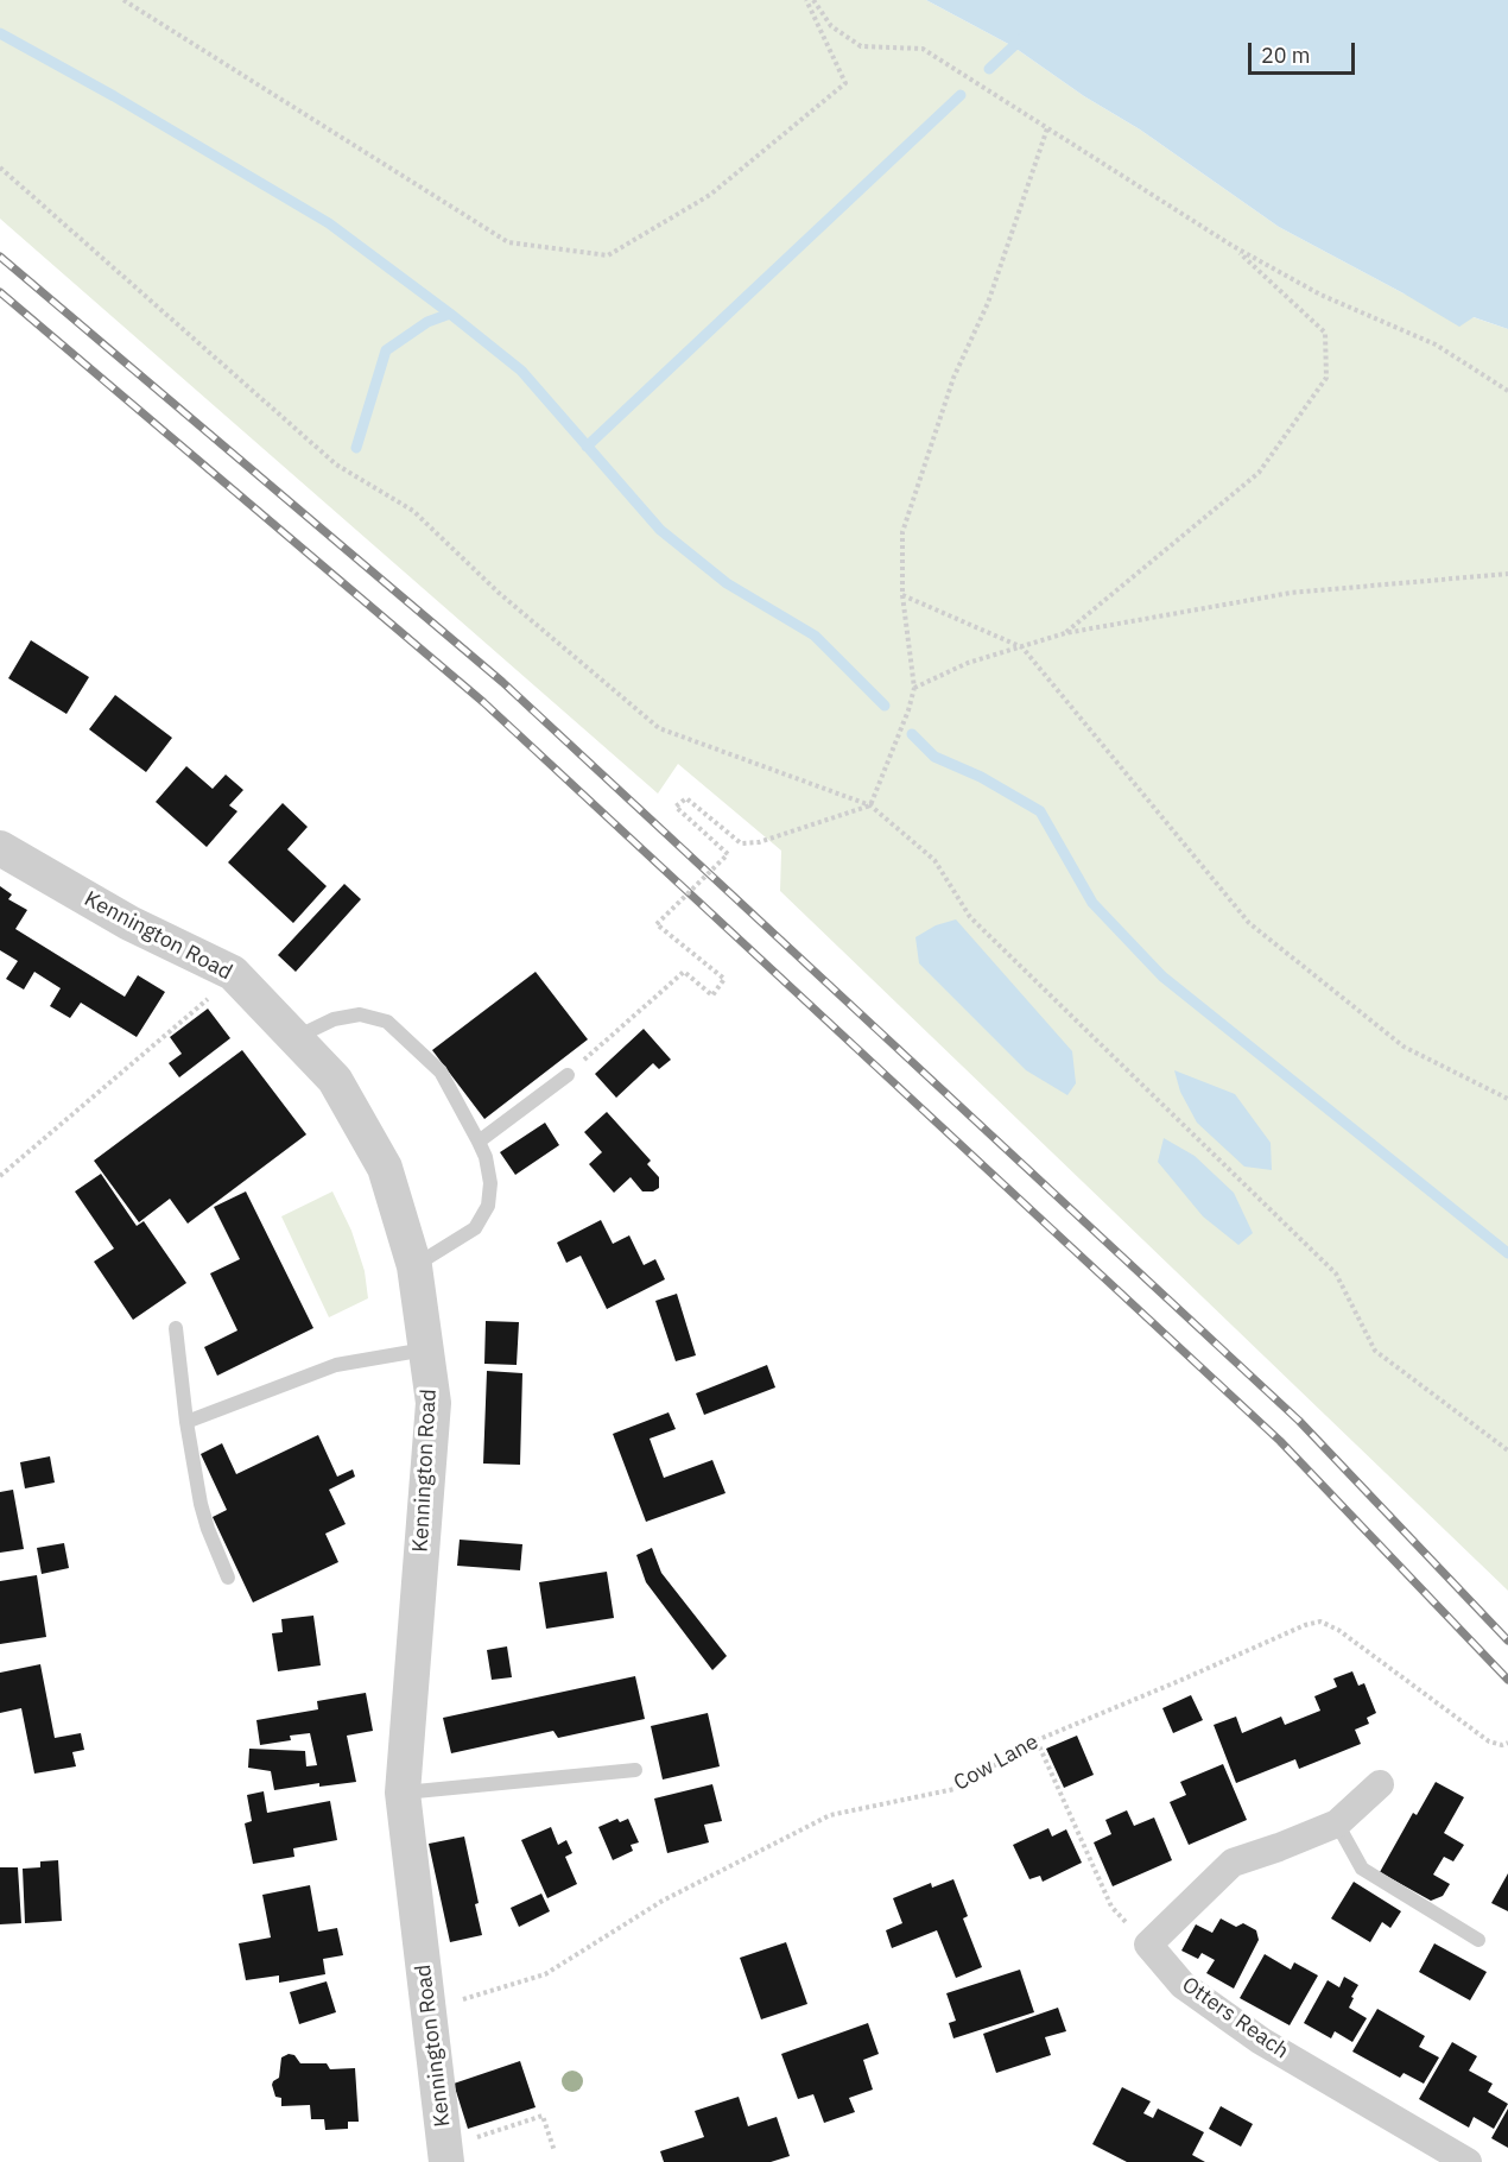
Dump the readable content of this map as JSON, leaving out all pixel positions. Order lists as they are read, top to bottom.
{
  "streets": {
    "street": ["Kennington Road", "Otters Reach"],
    "path": ["Cow Lane"]
  },
  "crossings": [
    ["Kennington Road", "Cow Lane"]
  ],
  "scale_bar": "20 m"
}
